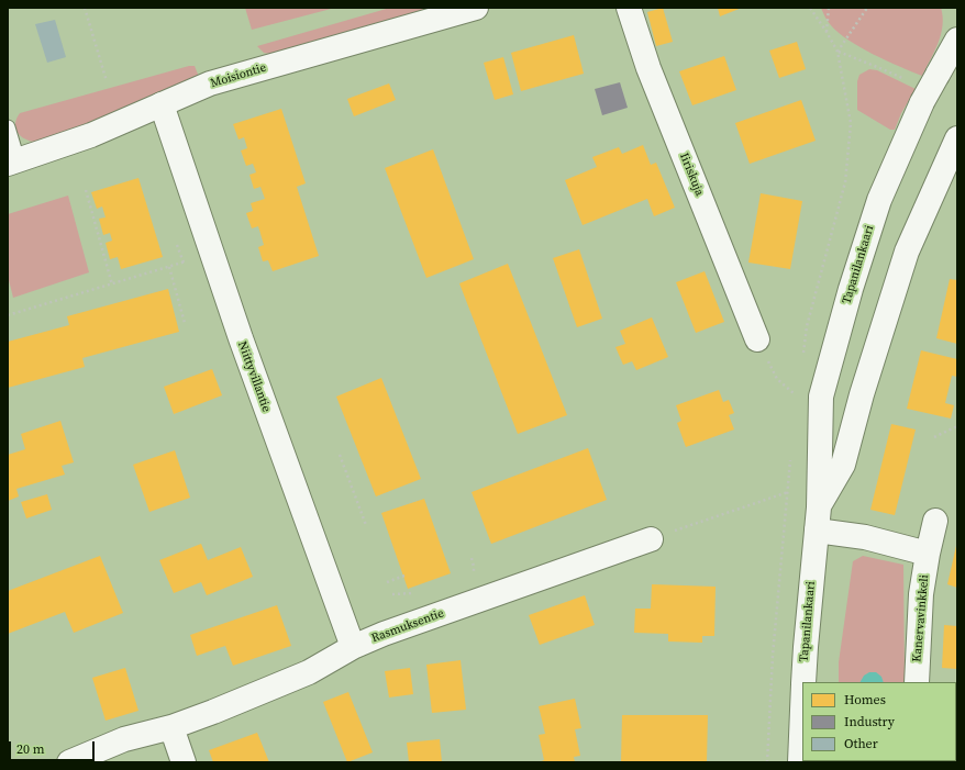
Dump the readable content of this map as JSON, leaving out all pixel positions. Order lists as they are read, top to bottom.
{
  "streets": {
    "street": [
      "Moisiontie",
      "Iiriskuja",
      "Tapanilankaari",
      "Niittyvillantie",
      "Kanervavinkkeli",
      "Rasmuksentie"
    ]
  },
  "crossings": [
    ["Moisiontie", "Niittyvillantie"],
    ["Niittyvillantie", "Rasmuksentie"]
  ],
  "legend": ["Homes", "Industry", "Other"],
  "scale_bar": "20 m"
}
